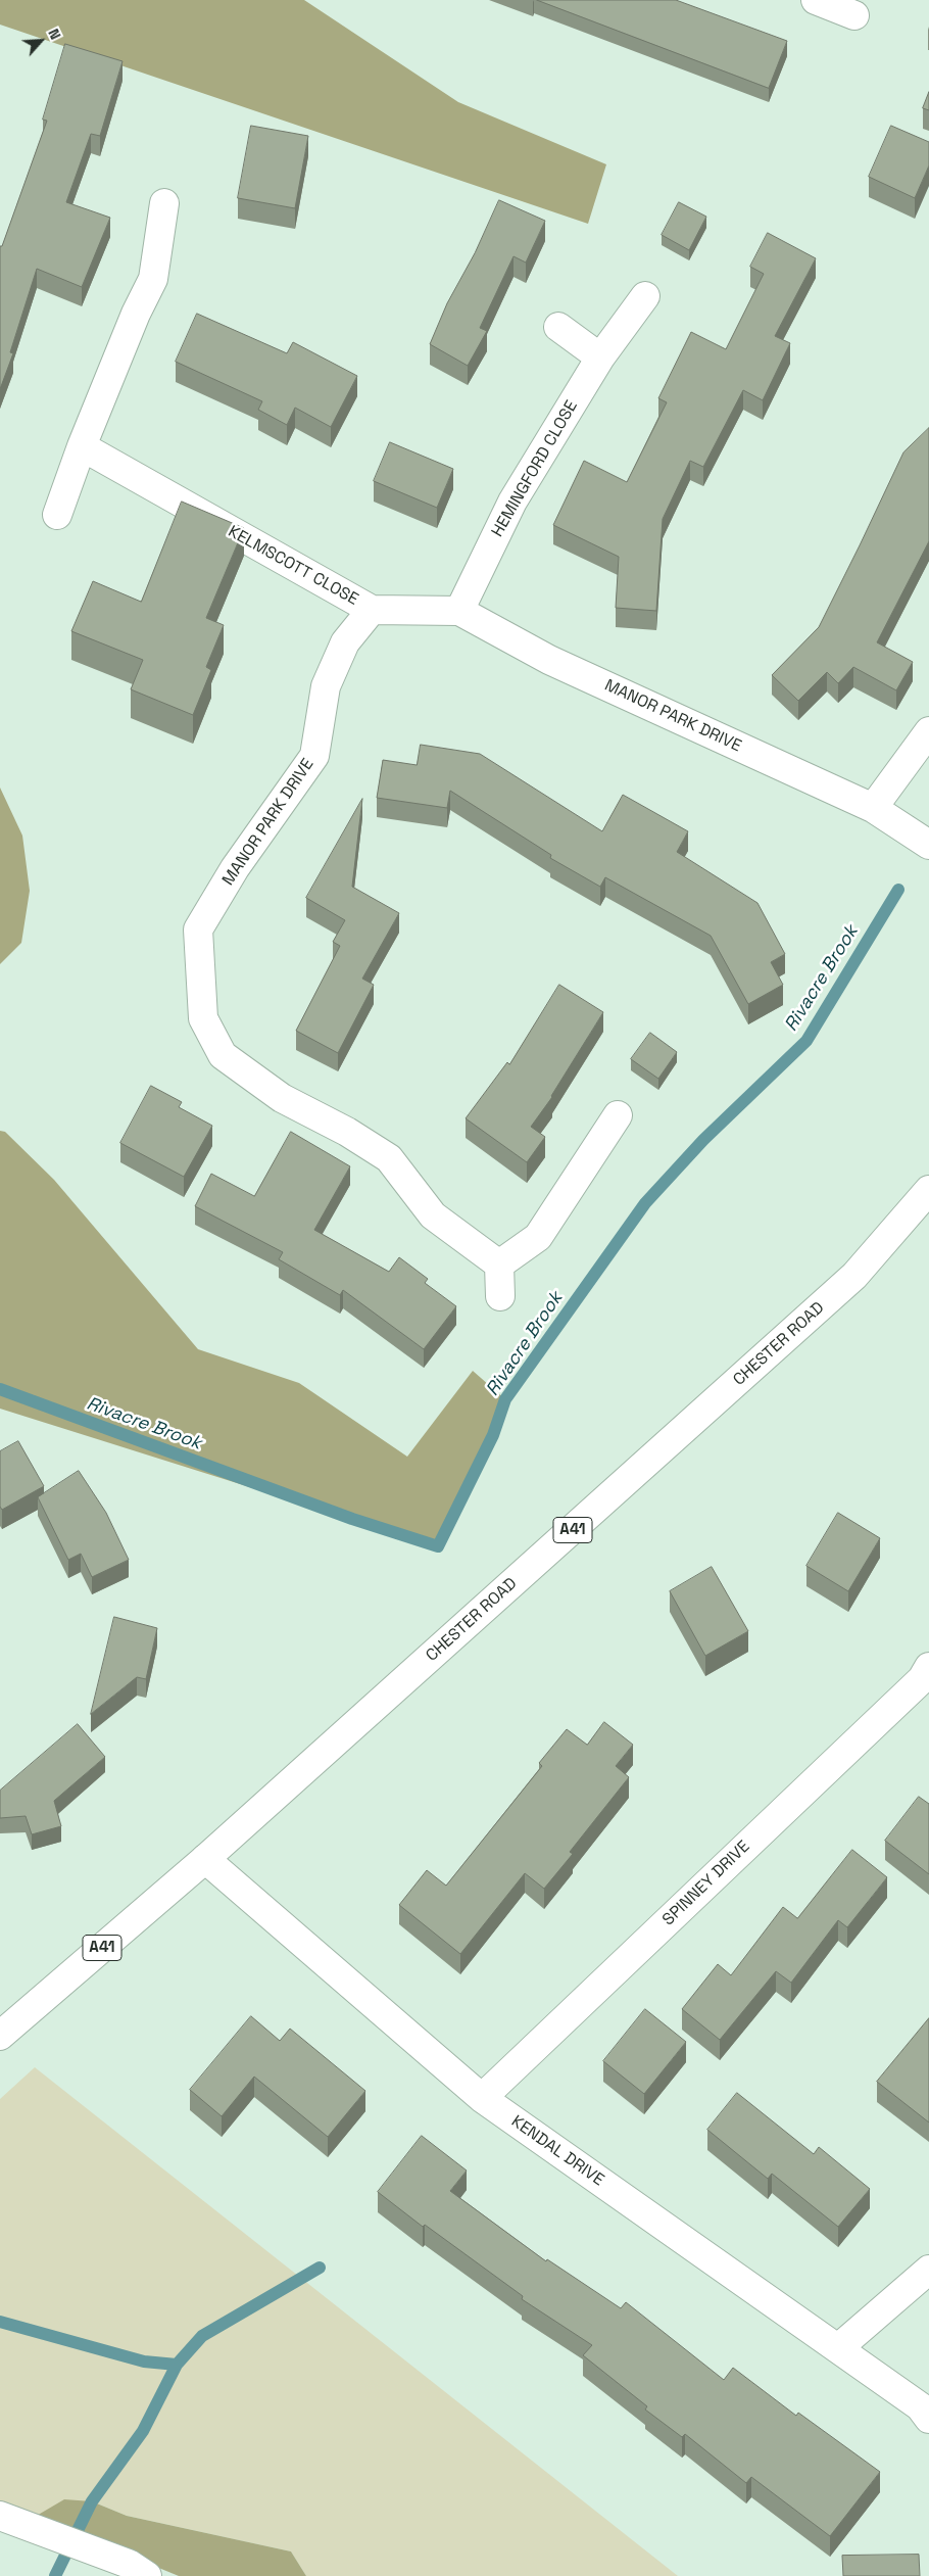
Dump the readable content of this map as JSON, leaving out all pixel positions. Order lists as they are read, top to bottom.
{
  "streets": {
    "street": [
      "HEMINGFORD CLOSE",
      "KELMSCOTT CLOSE",
      "MANOR PARK DRIVE",
      "CHESTER ROAD",
      "A41",
      "SPINNEY DRIVE",
      "KENDAL DRIVE"
    ]
  },
  "crossings": [
    ["HEMINGFORD CLOSE", "MANOR PARK DRIVE"],
    ["KELMSCOTT CLOSE", "MANOR PARK DRIVE"],
    ["CHESTER ROAD", "KENDAL DRIVE"],
    ["SPINNEY DRIVE", "KENDAL DRIVE"]
  ],
  "water": ["Rivacre Brook"],
  "north": "top right"
}
